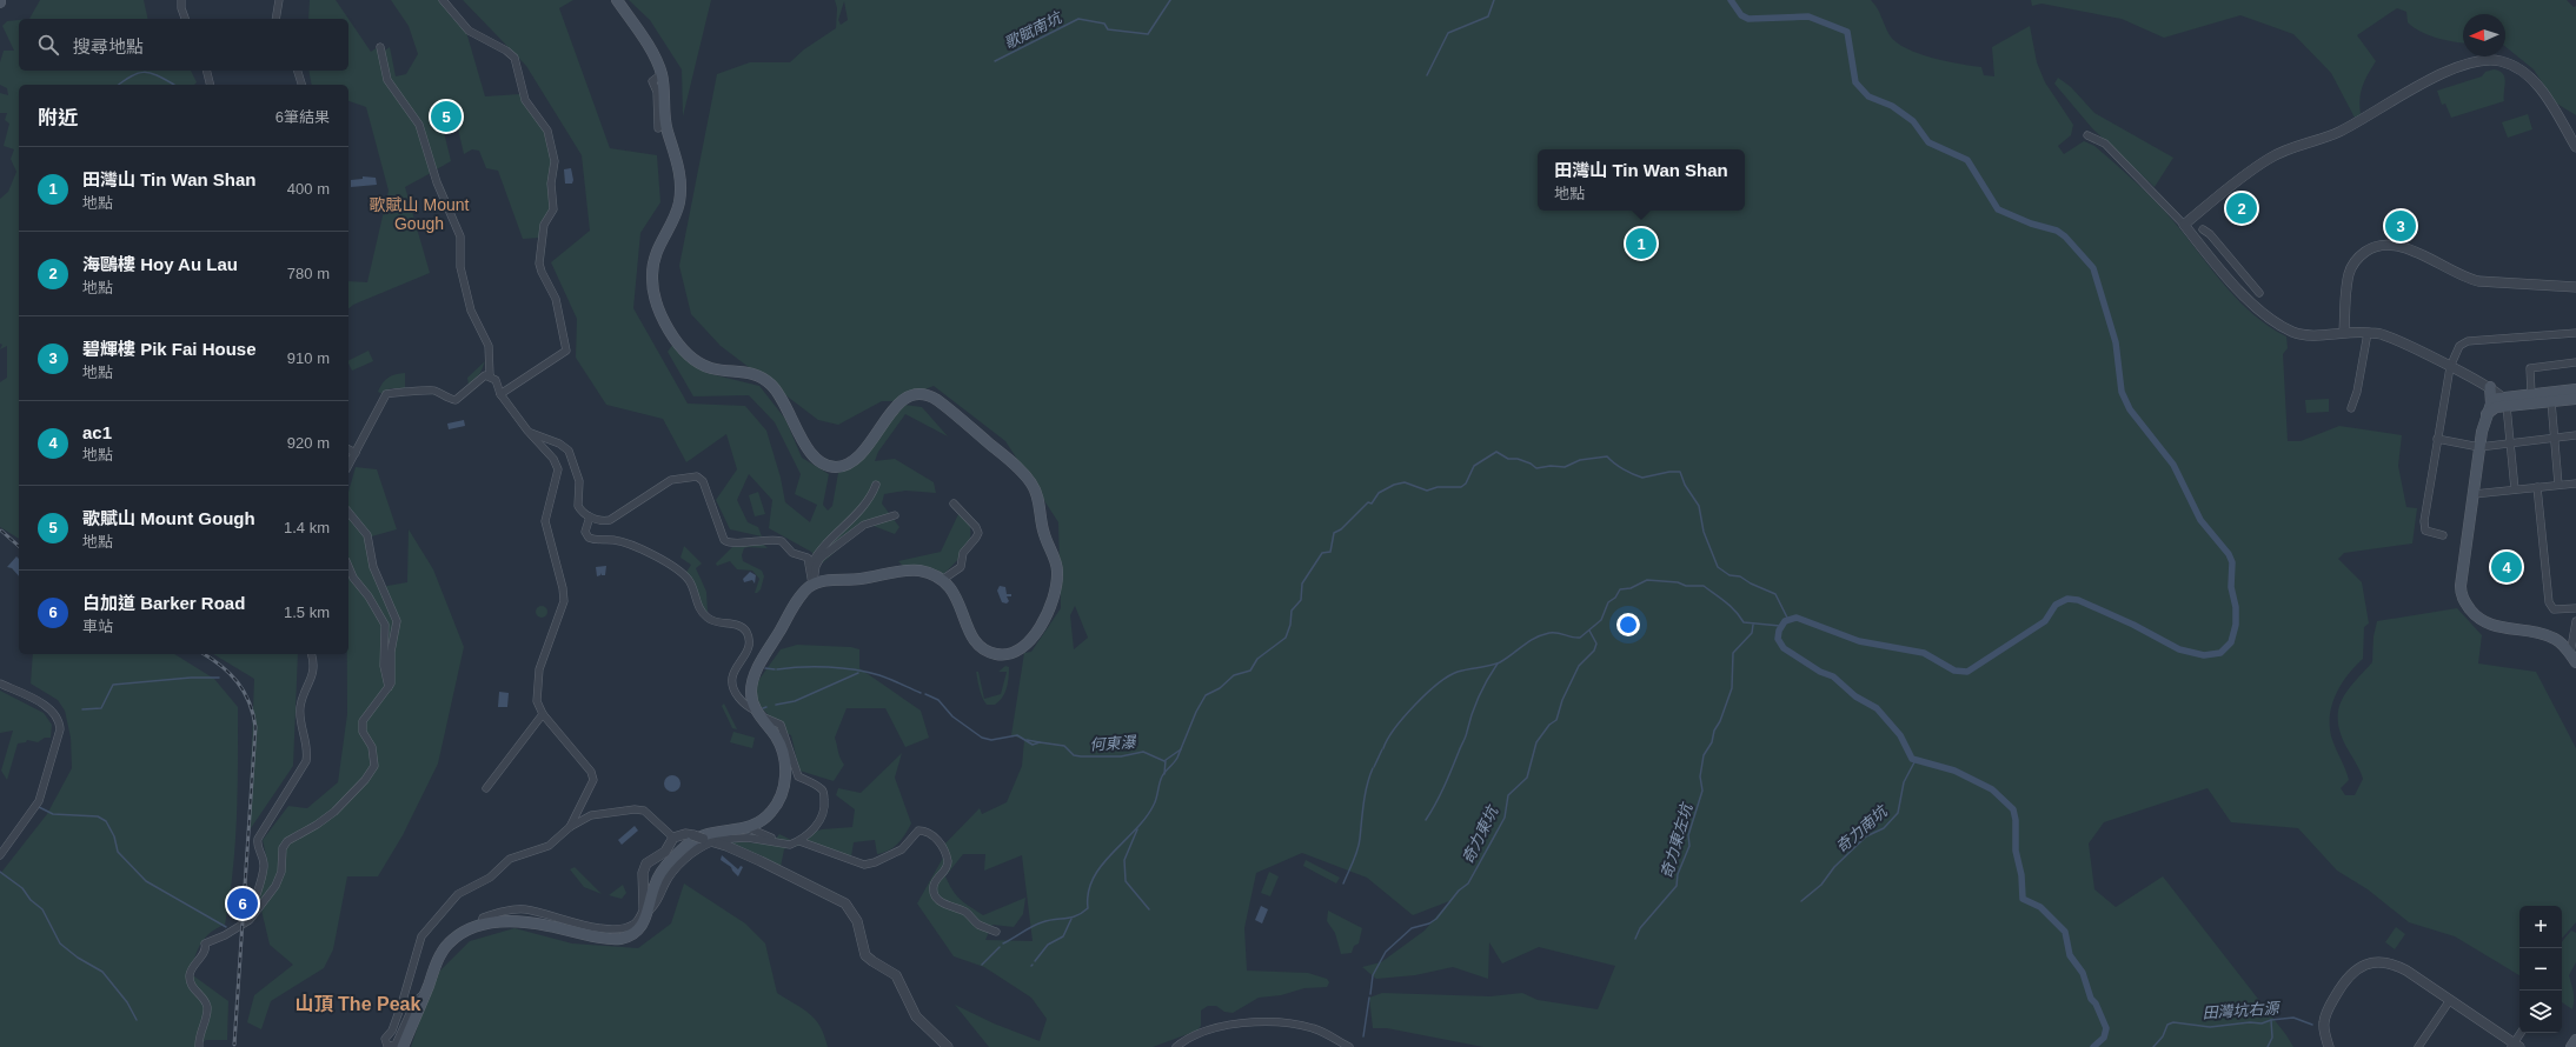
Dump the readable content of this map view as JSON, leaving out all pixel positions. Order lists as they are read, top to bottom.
{
  "districts": ["歌賦山 Mount Gough", "山頂 The Peak"],
  "water": [
    "歌賦南坑",
    "何東瀑",
    "奇力南坑",
    "奇力東坑",
    "奇力東左坑",
    "田灣坑右源"
  ],
  "north": "left",
  "page": {
    "search": "搜尋地點",
    "heading": ["附近", "6筆結果"],
    "pins": [
      "5",
      "2",
      "3",
      "1",
      "4",
      "6"
    ],
    "list": [
      {
        "mark": "1",
        "name": "田灣山 Tin Wan Shan",
        "note": "地點",
        "value": "400 m"
      },
      {
        "mark": "2",
        "name": "海鷗樓 Hoy Au Lau",
        "note": "地點",
        "value": "780 m"
      },
      {
        "mark": "3",
        "name": "碧輝樓 Pik Fai House",
        "note": "地點",
        "value": "910 m"
      },
      {
        "mark": "4",
        "name": "ac1",
        "note": "地點",
        "value": "920 m"
      },
      {
        "mark": "5",
        "name": "歌賦山 Mount Gough",
        "note": "地點",
        "value": "1.4 km"
      },
      {
        "mark": "6",
        "name": "白加道 Barker Road",
        "note": "車站",
        "value": "1.5 km"
      }
    ],
    "popup": ["田灣山 Tin Wan Shan", "地點"],
    "map_buttons": ["+", "−"]
  }
}
